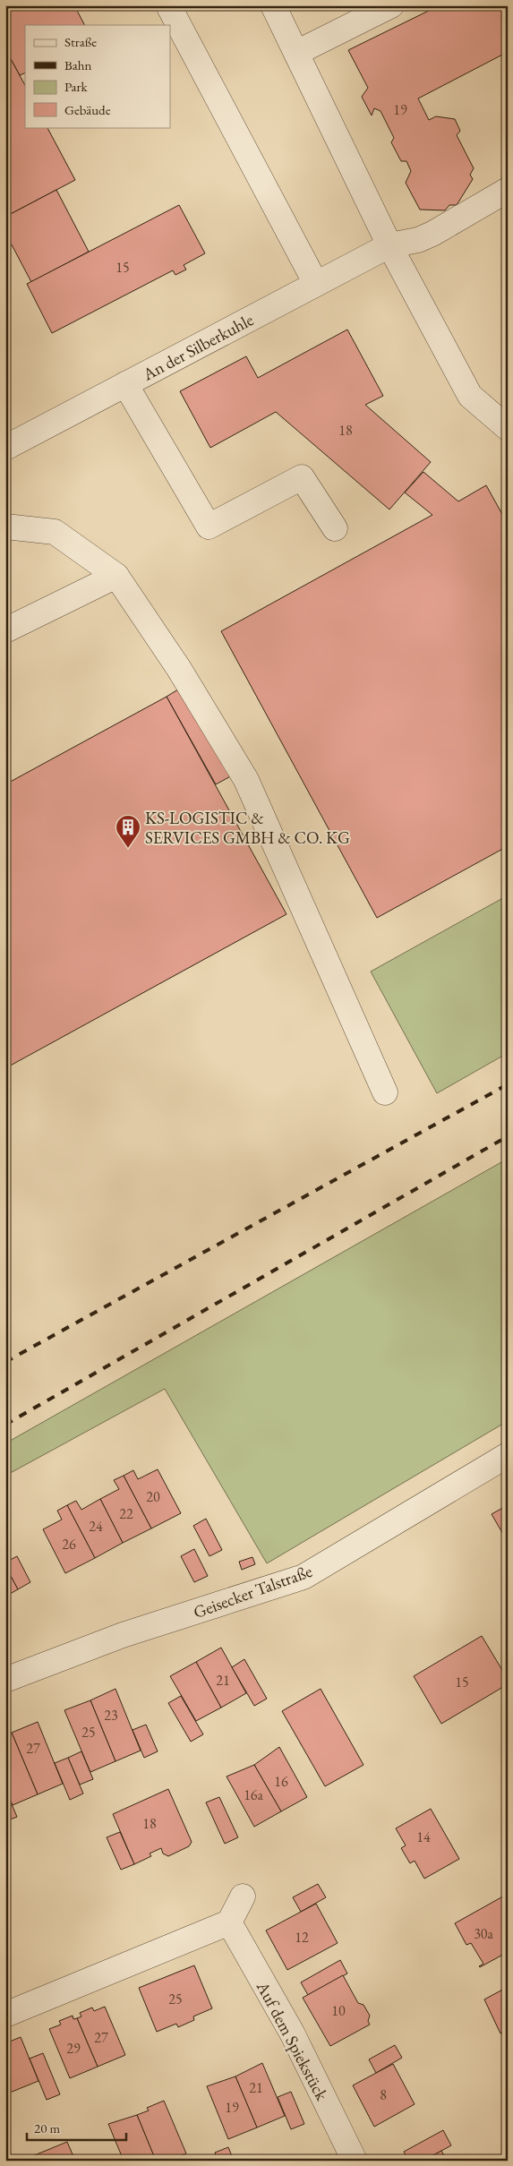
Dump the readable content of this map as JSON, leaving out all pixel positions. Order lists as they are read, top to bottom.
{
  "streets": {
    "street": ["An der Silberkuhle", "Geisecker Talstraße", "Auf dem Spiekstück"]
  },
  "places": {
    "building": ["KS-LOGISTIC & SERVICES GMBH & CO. KG"]
  },
  "house_numbers": [
    "19",
    "15",
    "18",
    "20",
    "22",
    "24",
    "26",
    "21",
    "15",
    "23",
    "25",
    "27",
    "16",
    "16a",
    "18",
    "14",
    "30a",
    "12",
    "25",
    "10",
    "27",
    "29",
    "21",
    "8",
    "19"
  ],
  "legend": [
    "Straße",
    "Bahn",
    "Park",
    "Gebäude"
  ],
  "scale_bar": "20 m"
}
